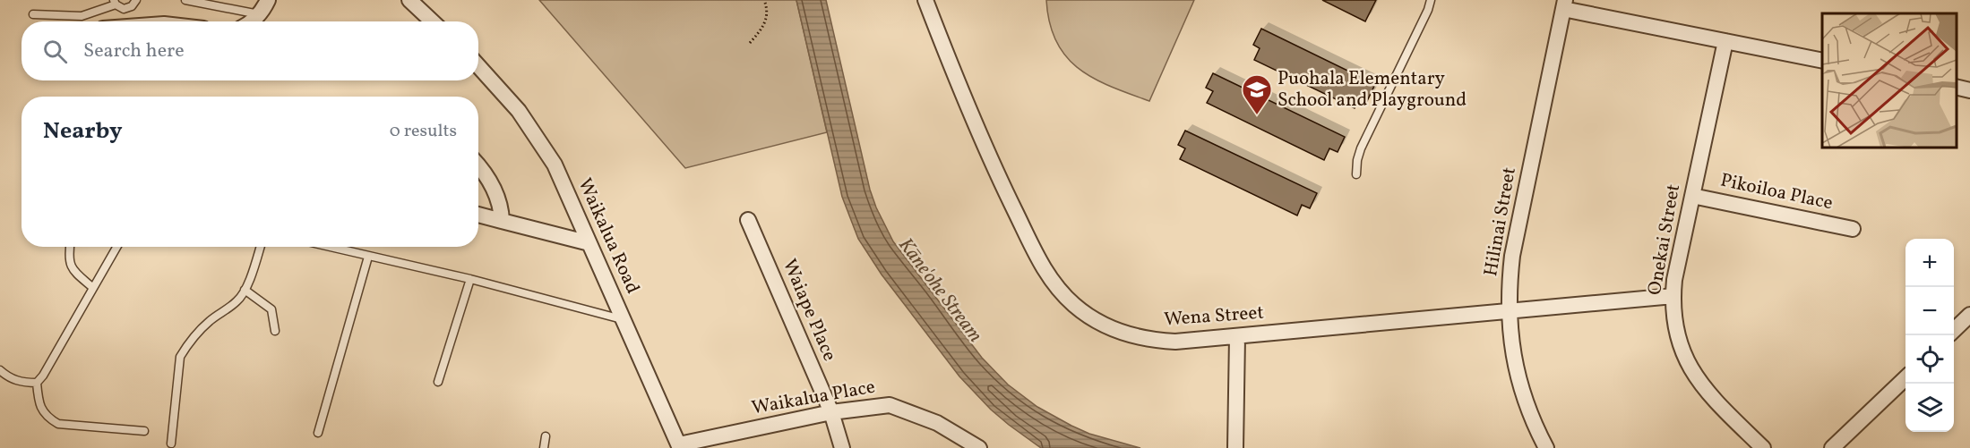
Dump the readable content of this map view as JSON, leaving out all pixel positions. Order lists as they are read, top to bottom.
{
  "streets": {
    "street": [
      "Pikoiloa Place",
      "Hilinai Street",
      "Waikalua Road",
      "Onekai Street",
      "Waiape Place",
      "Wena Street",
      "Waikalua Place"
    ]
  },
  "crossings": [
    ["Pikoiloa Place", "Onekai Street"],
    ["Hilinai Street", "Wena Street"],
    ["Waikalua Road", "Waikalua Place"],
    ["Onekai Street", "Wena Street"],
    ["Waiape Place", "Waikalua Place"]
  ],
  "water": ["Kāne'ohe Stream"],
  "places": {
    "school or university": ["Puohala Elementary School and Playground"]
  },
  "page": {
    "search": "Search here",
    "heading": ["Nearby", "0 results"],
    "map_buttons": ["+", "−"]
  }
}
